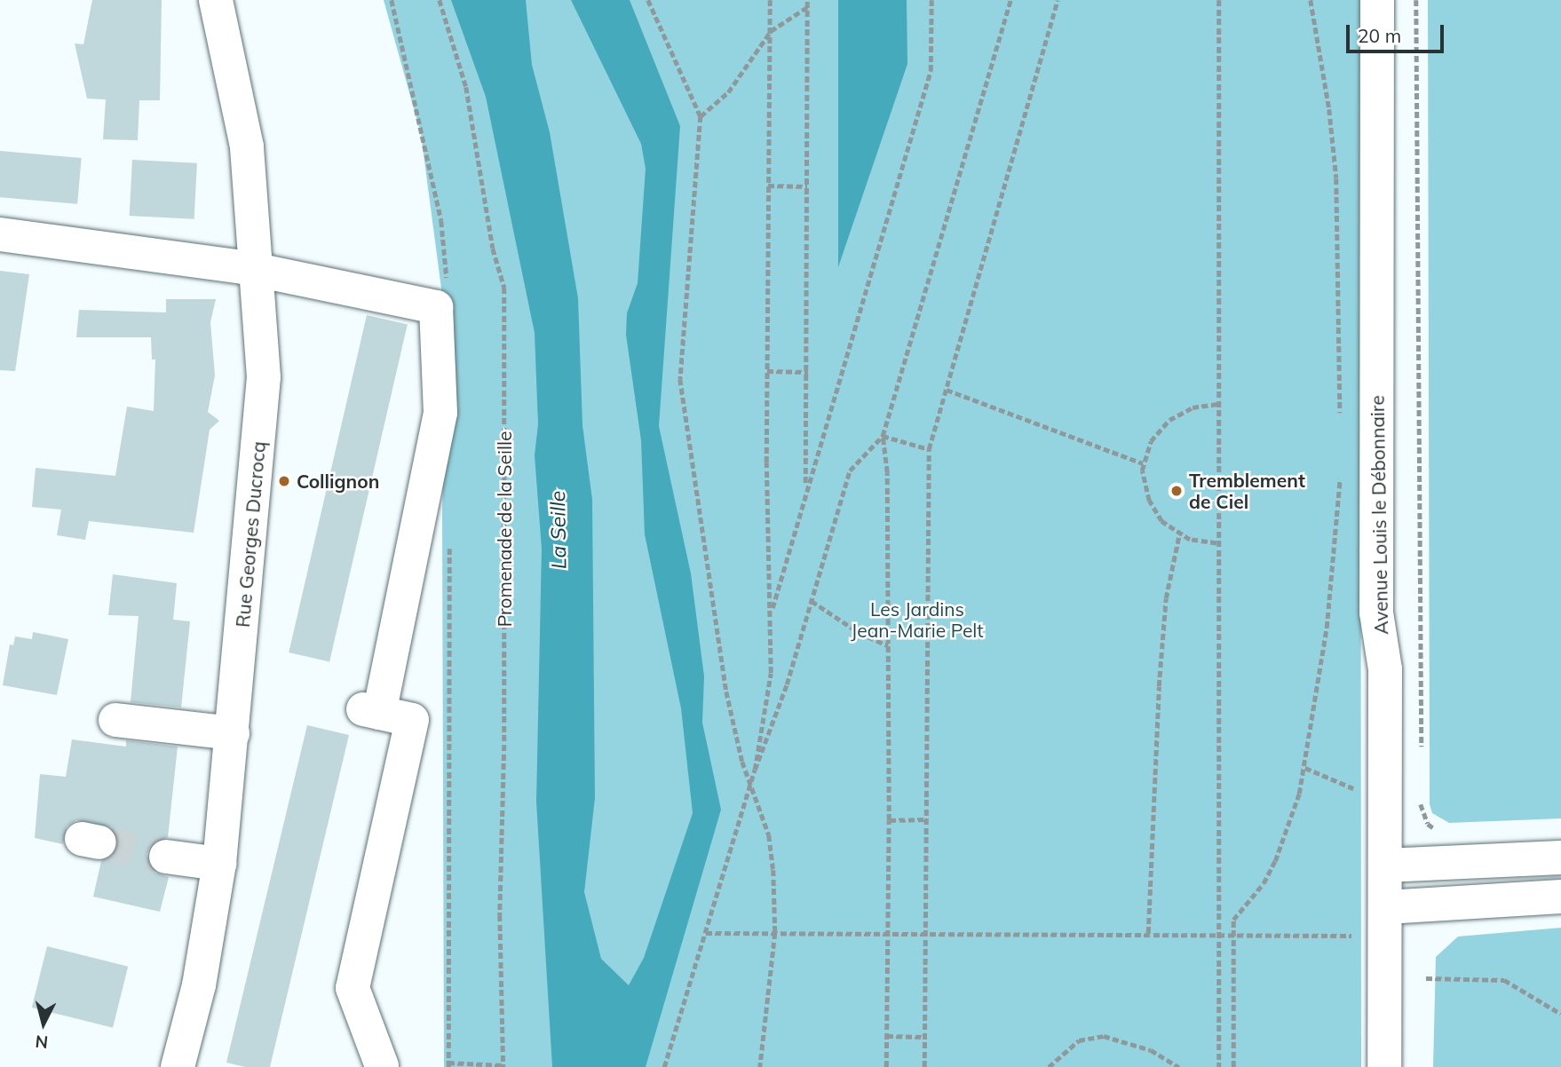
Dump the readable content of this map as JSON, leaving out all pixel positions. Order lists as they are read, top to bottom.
{
  "streets": {
    "street": ["Avenue Louis le Débonnaire", "Rue Georges Ducrocq"],
    "path": ["Promenade de la Seille"]
  },
  "water": ["La Seille"],
  "parks": ["Les Jardins Jean-Marie Pelt"],
  "places": ["Collignon", "Tremblement de Ciel"],
  "scale_bar": "20 m",
  "north": "bottom"
}
